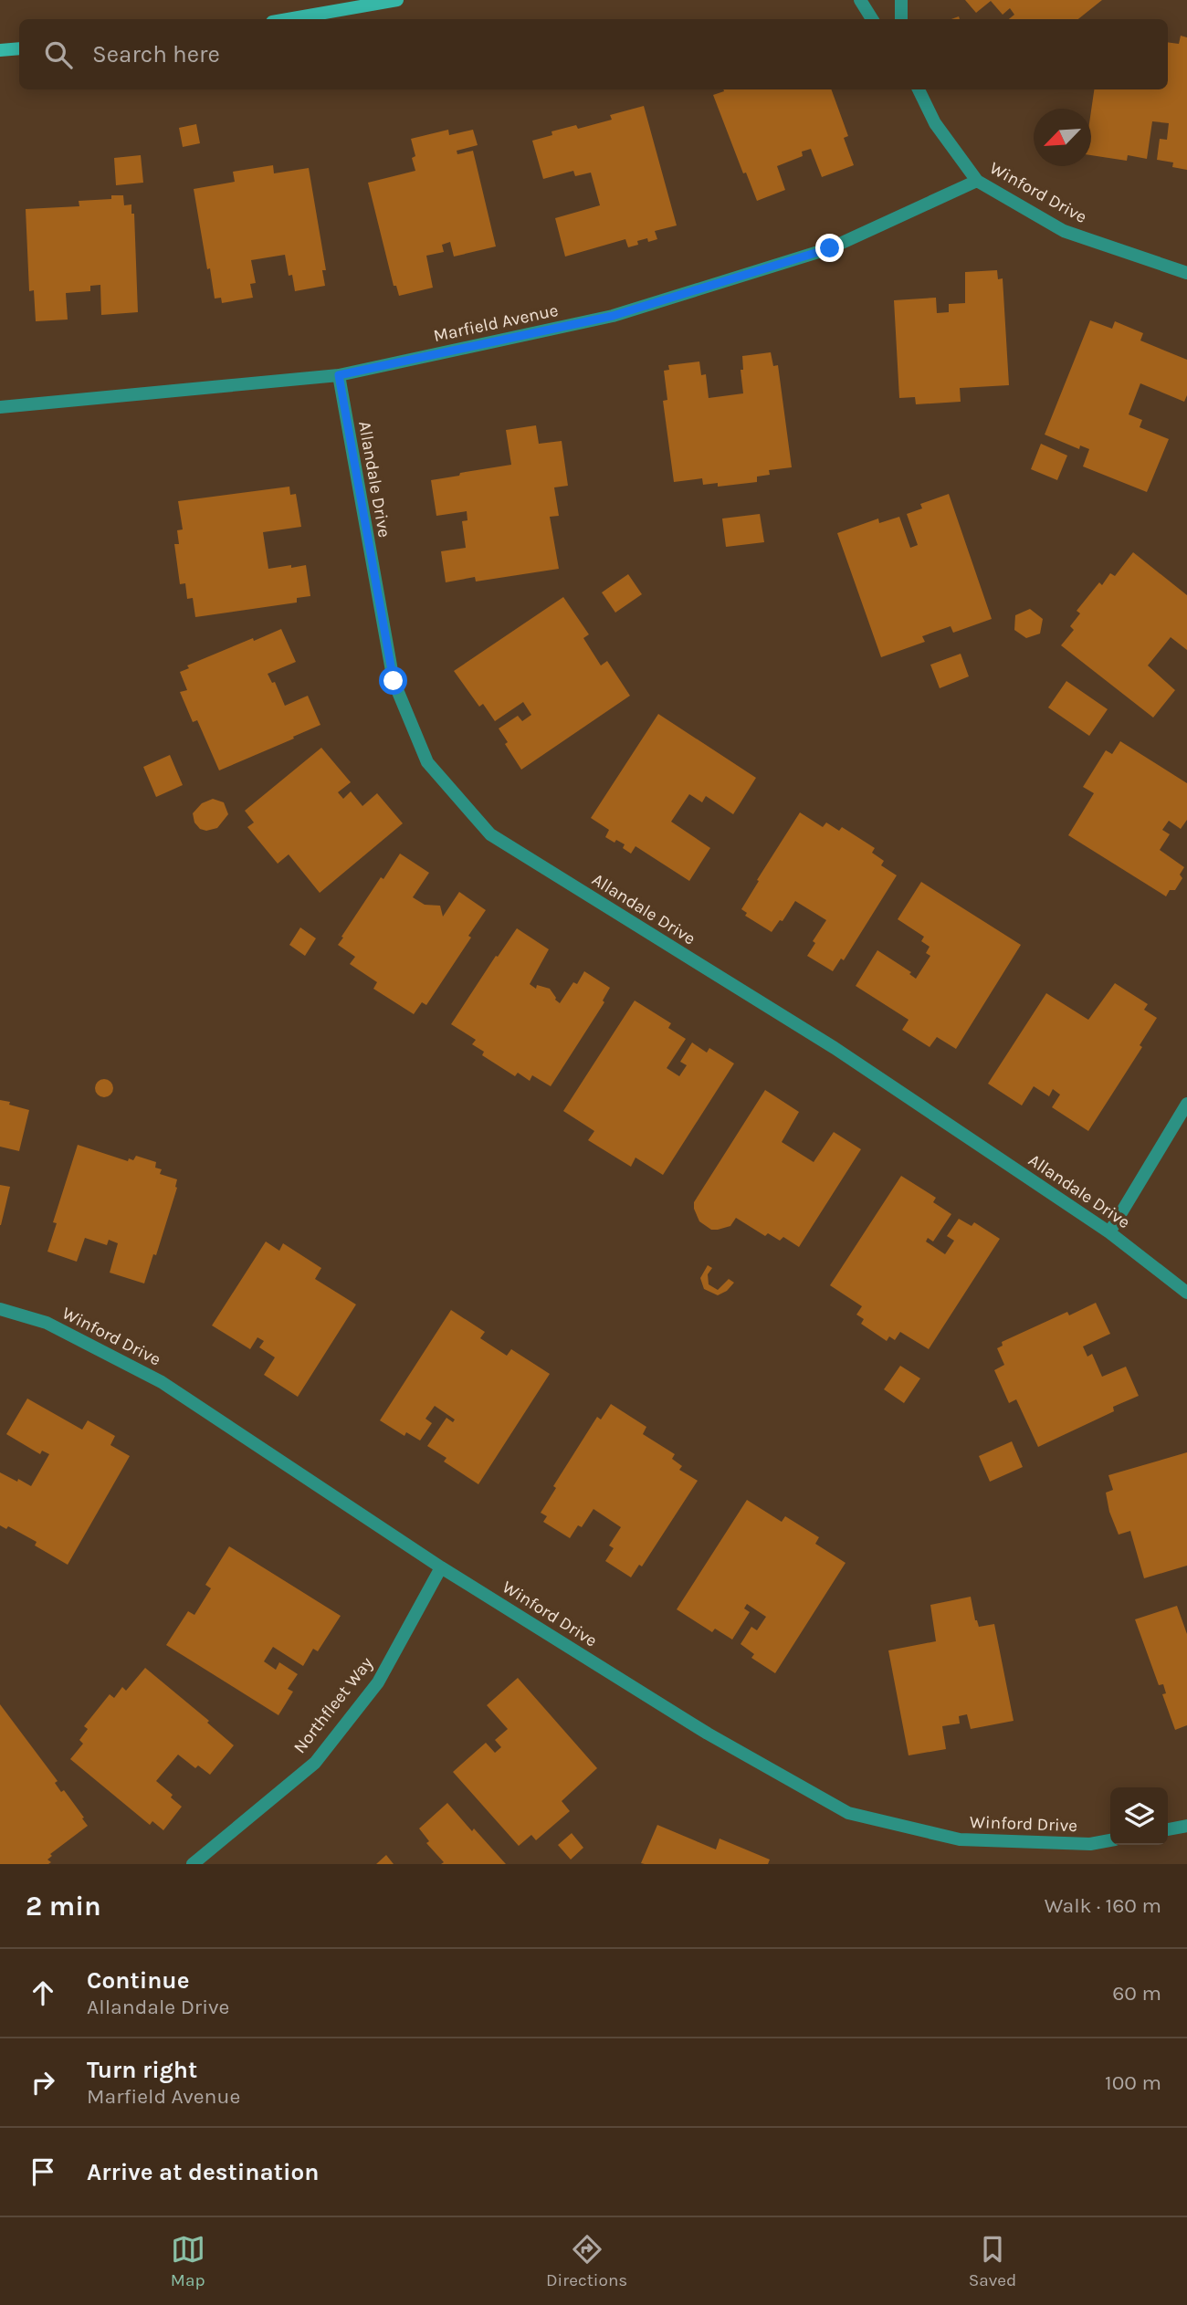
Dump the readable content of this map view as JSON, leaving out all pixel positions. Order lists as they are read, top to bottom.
{
  "streets": {
    "street": [
      "Winford Drive",
      "Marfield Avenue",
      "Allandale Drive",
      "Northfleet Way"
    ]
  },
  "crossings": [
    ["Winford Drive", "Marfield Avenue"],
    ["Winford Drive", "Northfleet Way"],
    ["Marfield Avenue", "Allandale Drive"]
  ],
  "north": "bottom left",
  "page": {
    "search": "Search here",
    "heading": ["2 min", "Walk · 160 m"],
    "list": [
      ["Continue", "Allandale Drive", "60 m"],
      ["Turn right", "Marfield Avenue", "100 m"],
      "Arrive at destination"
    ],
    "nav": ["Map", "Directions", "Saved"]
  }
}
